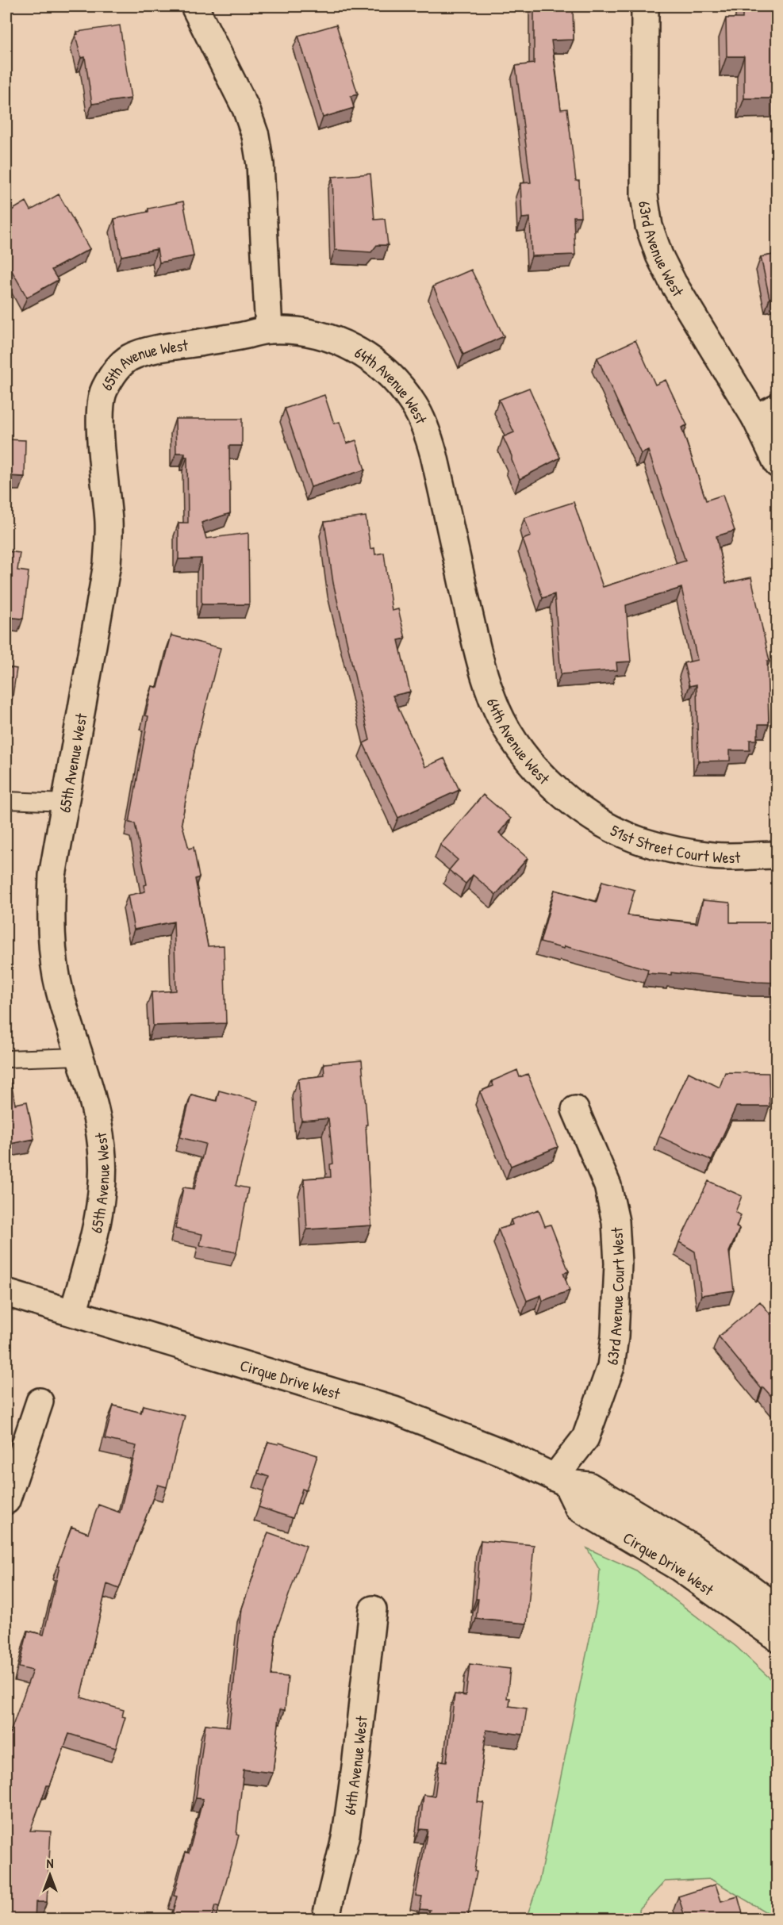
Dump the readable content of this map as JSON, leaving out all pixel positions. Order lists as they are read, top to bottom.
{
  "streets": {
    "street": [
      "63rd Avenue West",
      "65th Avenue West",
      "64th Avenue West",
      "51st Street Court West",
      "63rd Avenue Court West",
      "Cirque Drive West"
    ]
  },
  "crossings": [
    ["65th Avenue West", "64th Avenue West"],
    ["65th Avenue West", "Cirque Drive West"],
    ["64th Avenue West", "51st Street Court West"],
    ["63rd Avenue Court West", "Cirque Drive West"]
  ],
  "north": "top"
}
